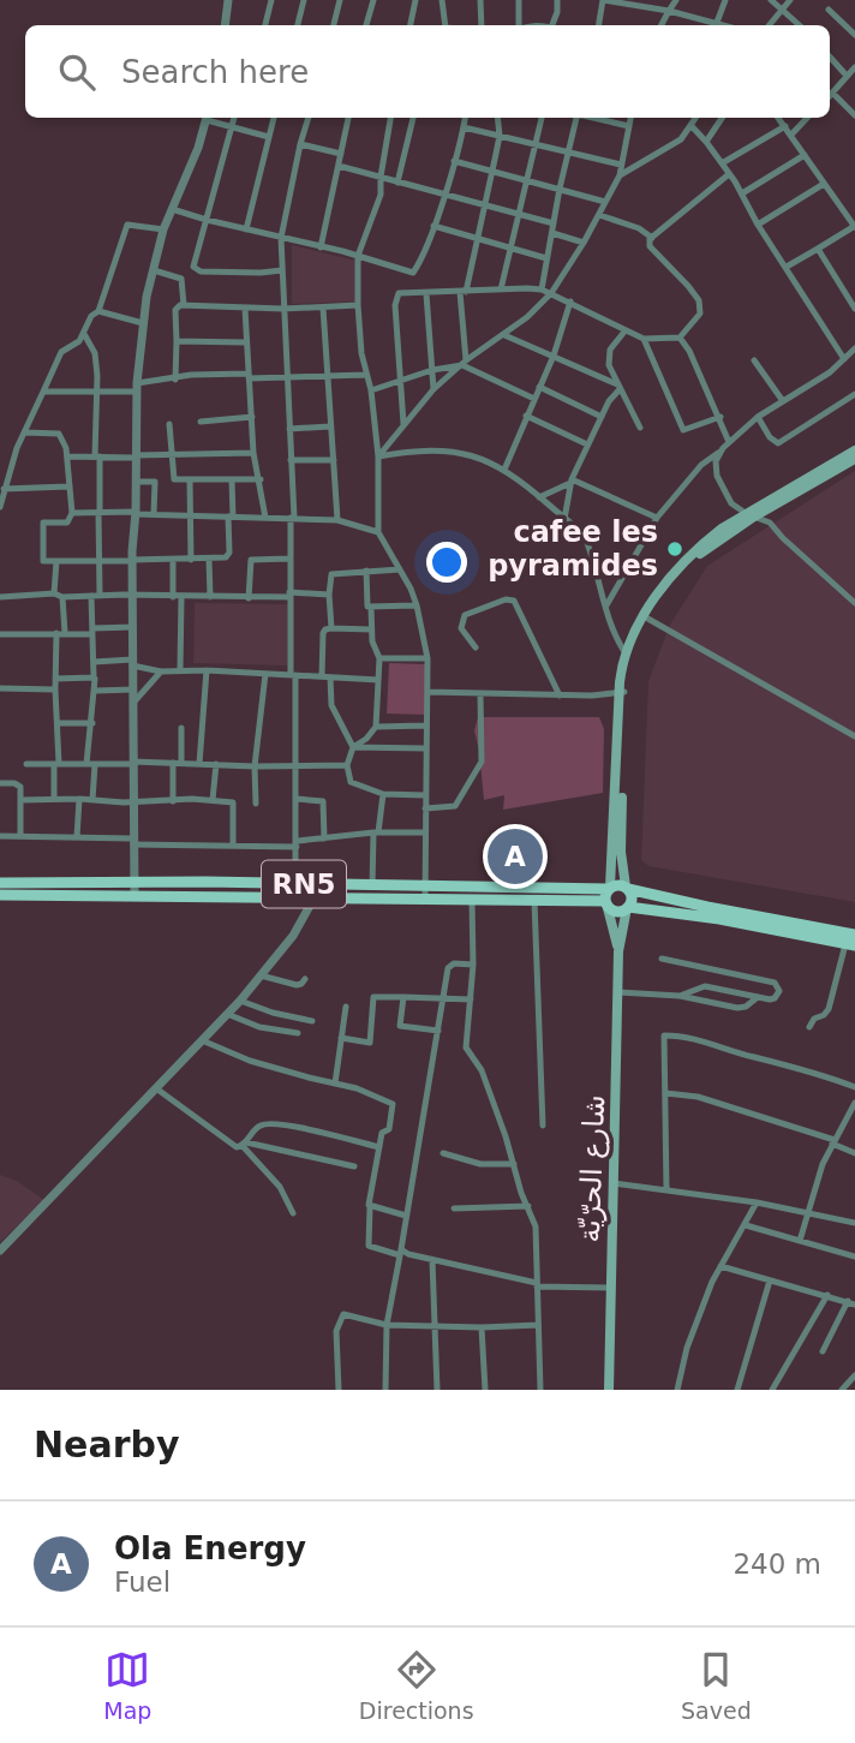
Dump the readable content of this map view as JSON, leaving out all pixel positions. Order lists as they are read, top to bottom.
{
  "streets": {
    "main road": ["RN5", "شارع الحرّيّة"]
  },
  "crossings": [
    ["RN5", "شارع الحرّيّة"]
  ],
  "places": ["cafee les pyramides"],
  "page": {
    "search": "Search here",
    "pins": "A",
    "heading": "Nearby",
    "list": [
      {
        "mark": "A",
        "name": "Ola Energy",
        "note": "Fuel",
        "value": "240 m"
      }
    ],
    "nav": ["Map", "Directions", "Saved"]
  }
}
